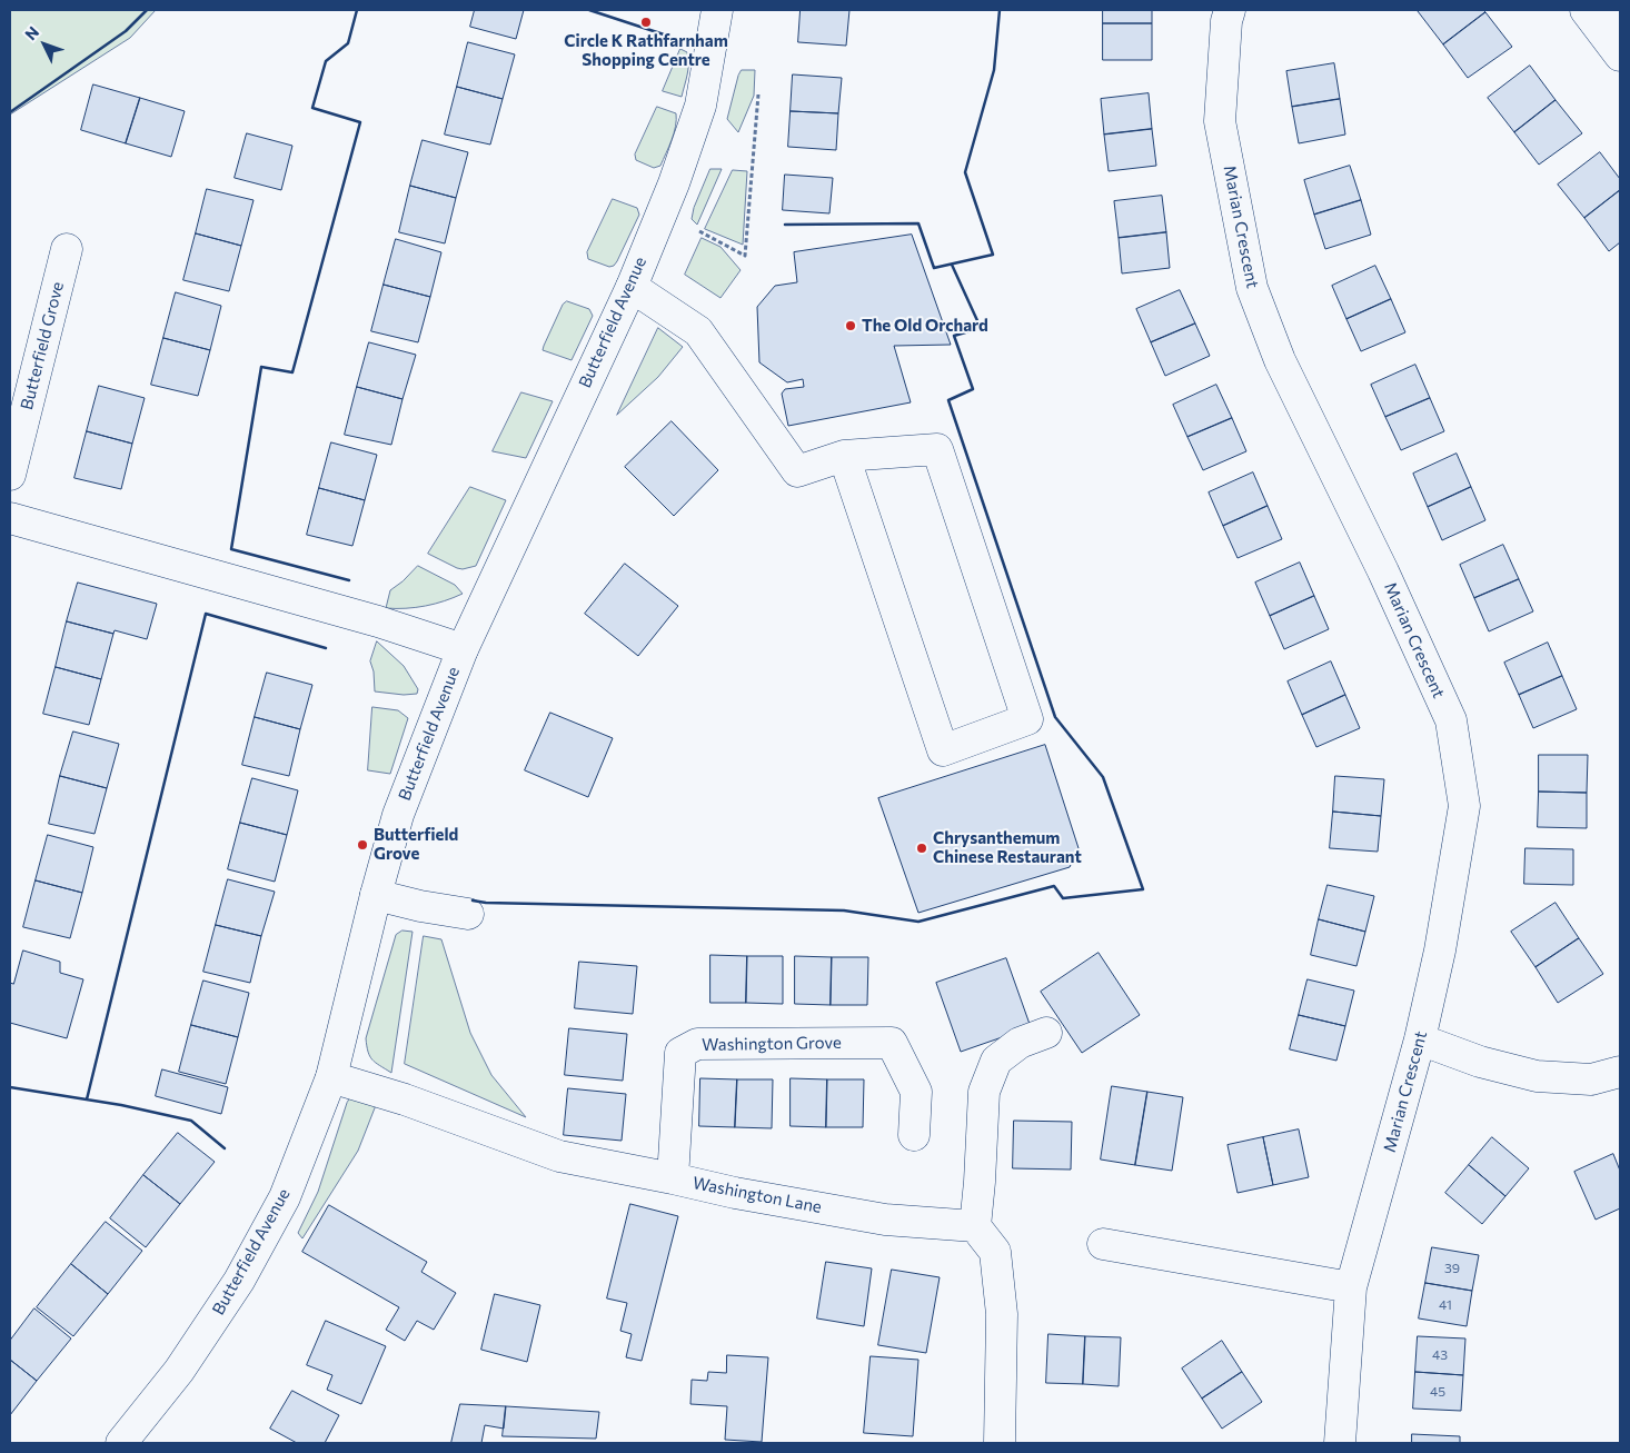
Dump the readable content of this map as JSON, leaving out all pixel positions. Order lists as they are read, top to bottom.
{
  "streets": {
    "street": [
      "Marian Crescent",
      "Butterfield Avenue",
      "Butterfield Grove",
      "Washington Grove",
      "Washington Lane"
    ]
  },
  "crossings": [
    ["Butterfield Avenue", "Washington Lane"],
    ["Washington Grove", "Washington Lane"]
  ],
  "places": [
    "Circle K Rathfarnham Shopping Centre",
    "The Old Orchard",
    "Butterfield Grove",
    "Chrysanthemum Chinese Restaurant"
  ],
  "house_numbers": [
    "39",
    "41",
    "43",
    "45"
  ],
  "north": "top left"
}
